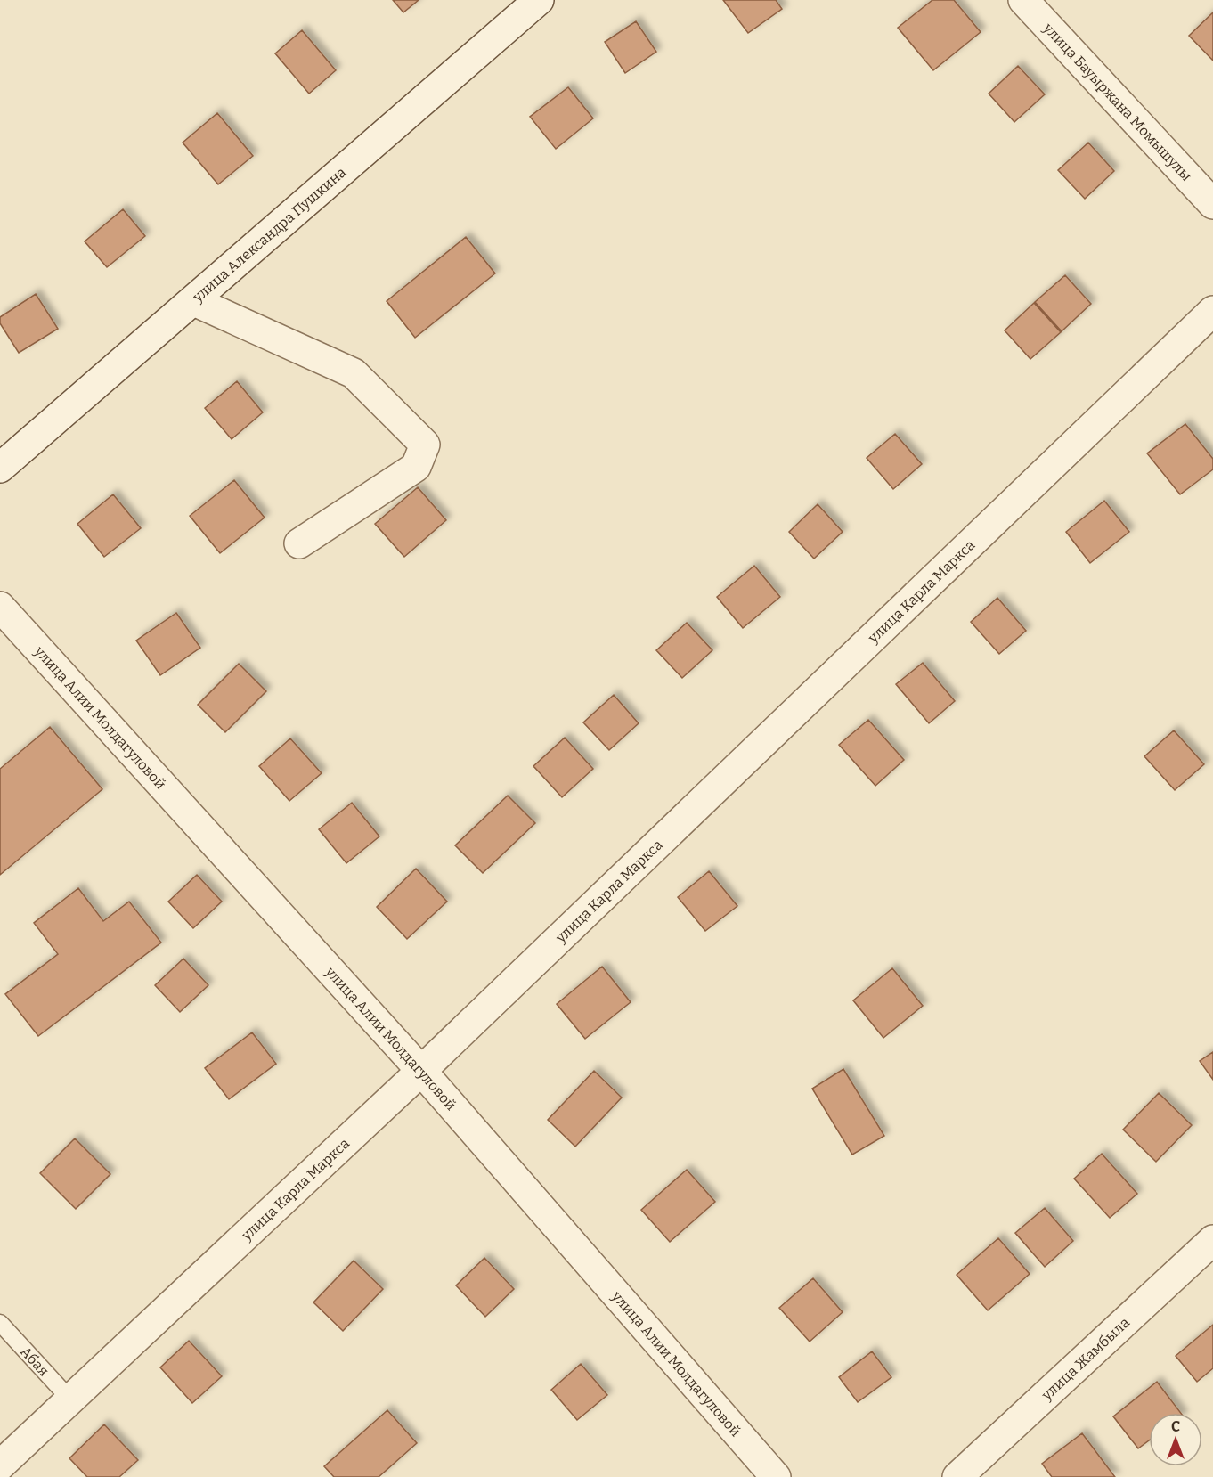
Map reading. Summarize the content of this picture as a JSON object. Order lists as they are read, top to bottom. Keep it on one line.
{"streets":{"street":["улица Бауыржана Момышулы","улица Александра Пушкина","улица Карла Маркса","улица Алии Молдагуловой","улица Жамбыла"],"lane":["Абая"]},"crossings":[["улица Карла Маркса","улица Алии Молдагуловой"],["улица Карла Маркса","Абая"]],"north":"top"}
